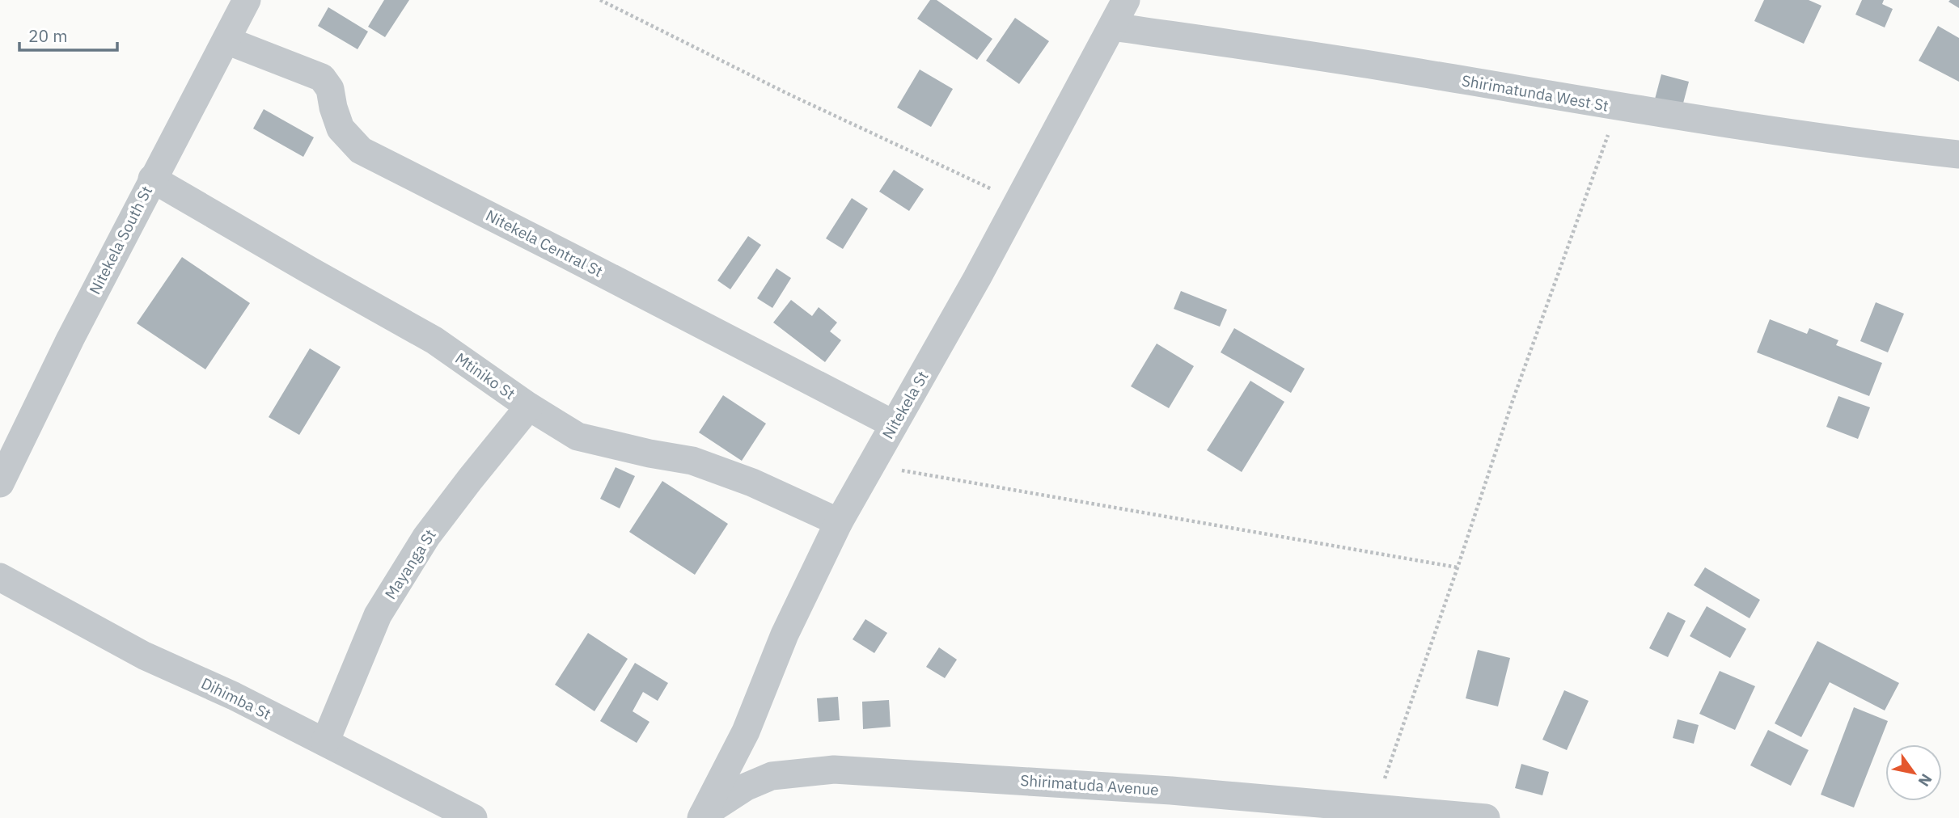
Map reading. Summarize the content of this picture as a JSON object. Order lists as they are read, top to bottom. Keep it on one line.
{"streets":{"street":["Shirimatunda West St","Nitekela South St","Nitekela Central St","Mtiniko St","Nitekela St","Mayanga St","Dihimba St","Shirimatuda Avenue"]},"crossings":[["Shirimatunda West St","Nitekela St"],["Nitekela South St","Nitekela Central St"],["Nitekela South St","Mtiniko St"],["Nitekela Central St","Nitekela St"],["Mtiniko St","Nitekela St"],["Mtiniko St","Mayanga St"],["Nitekela St","Shirimatuda Avenue"],["Mayanga St","Dihimba St"]],"scale_bar":"20 m","north":"bottom right"}
